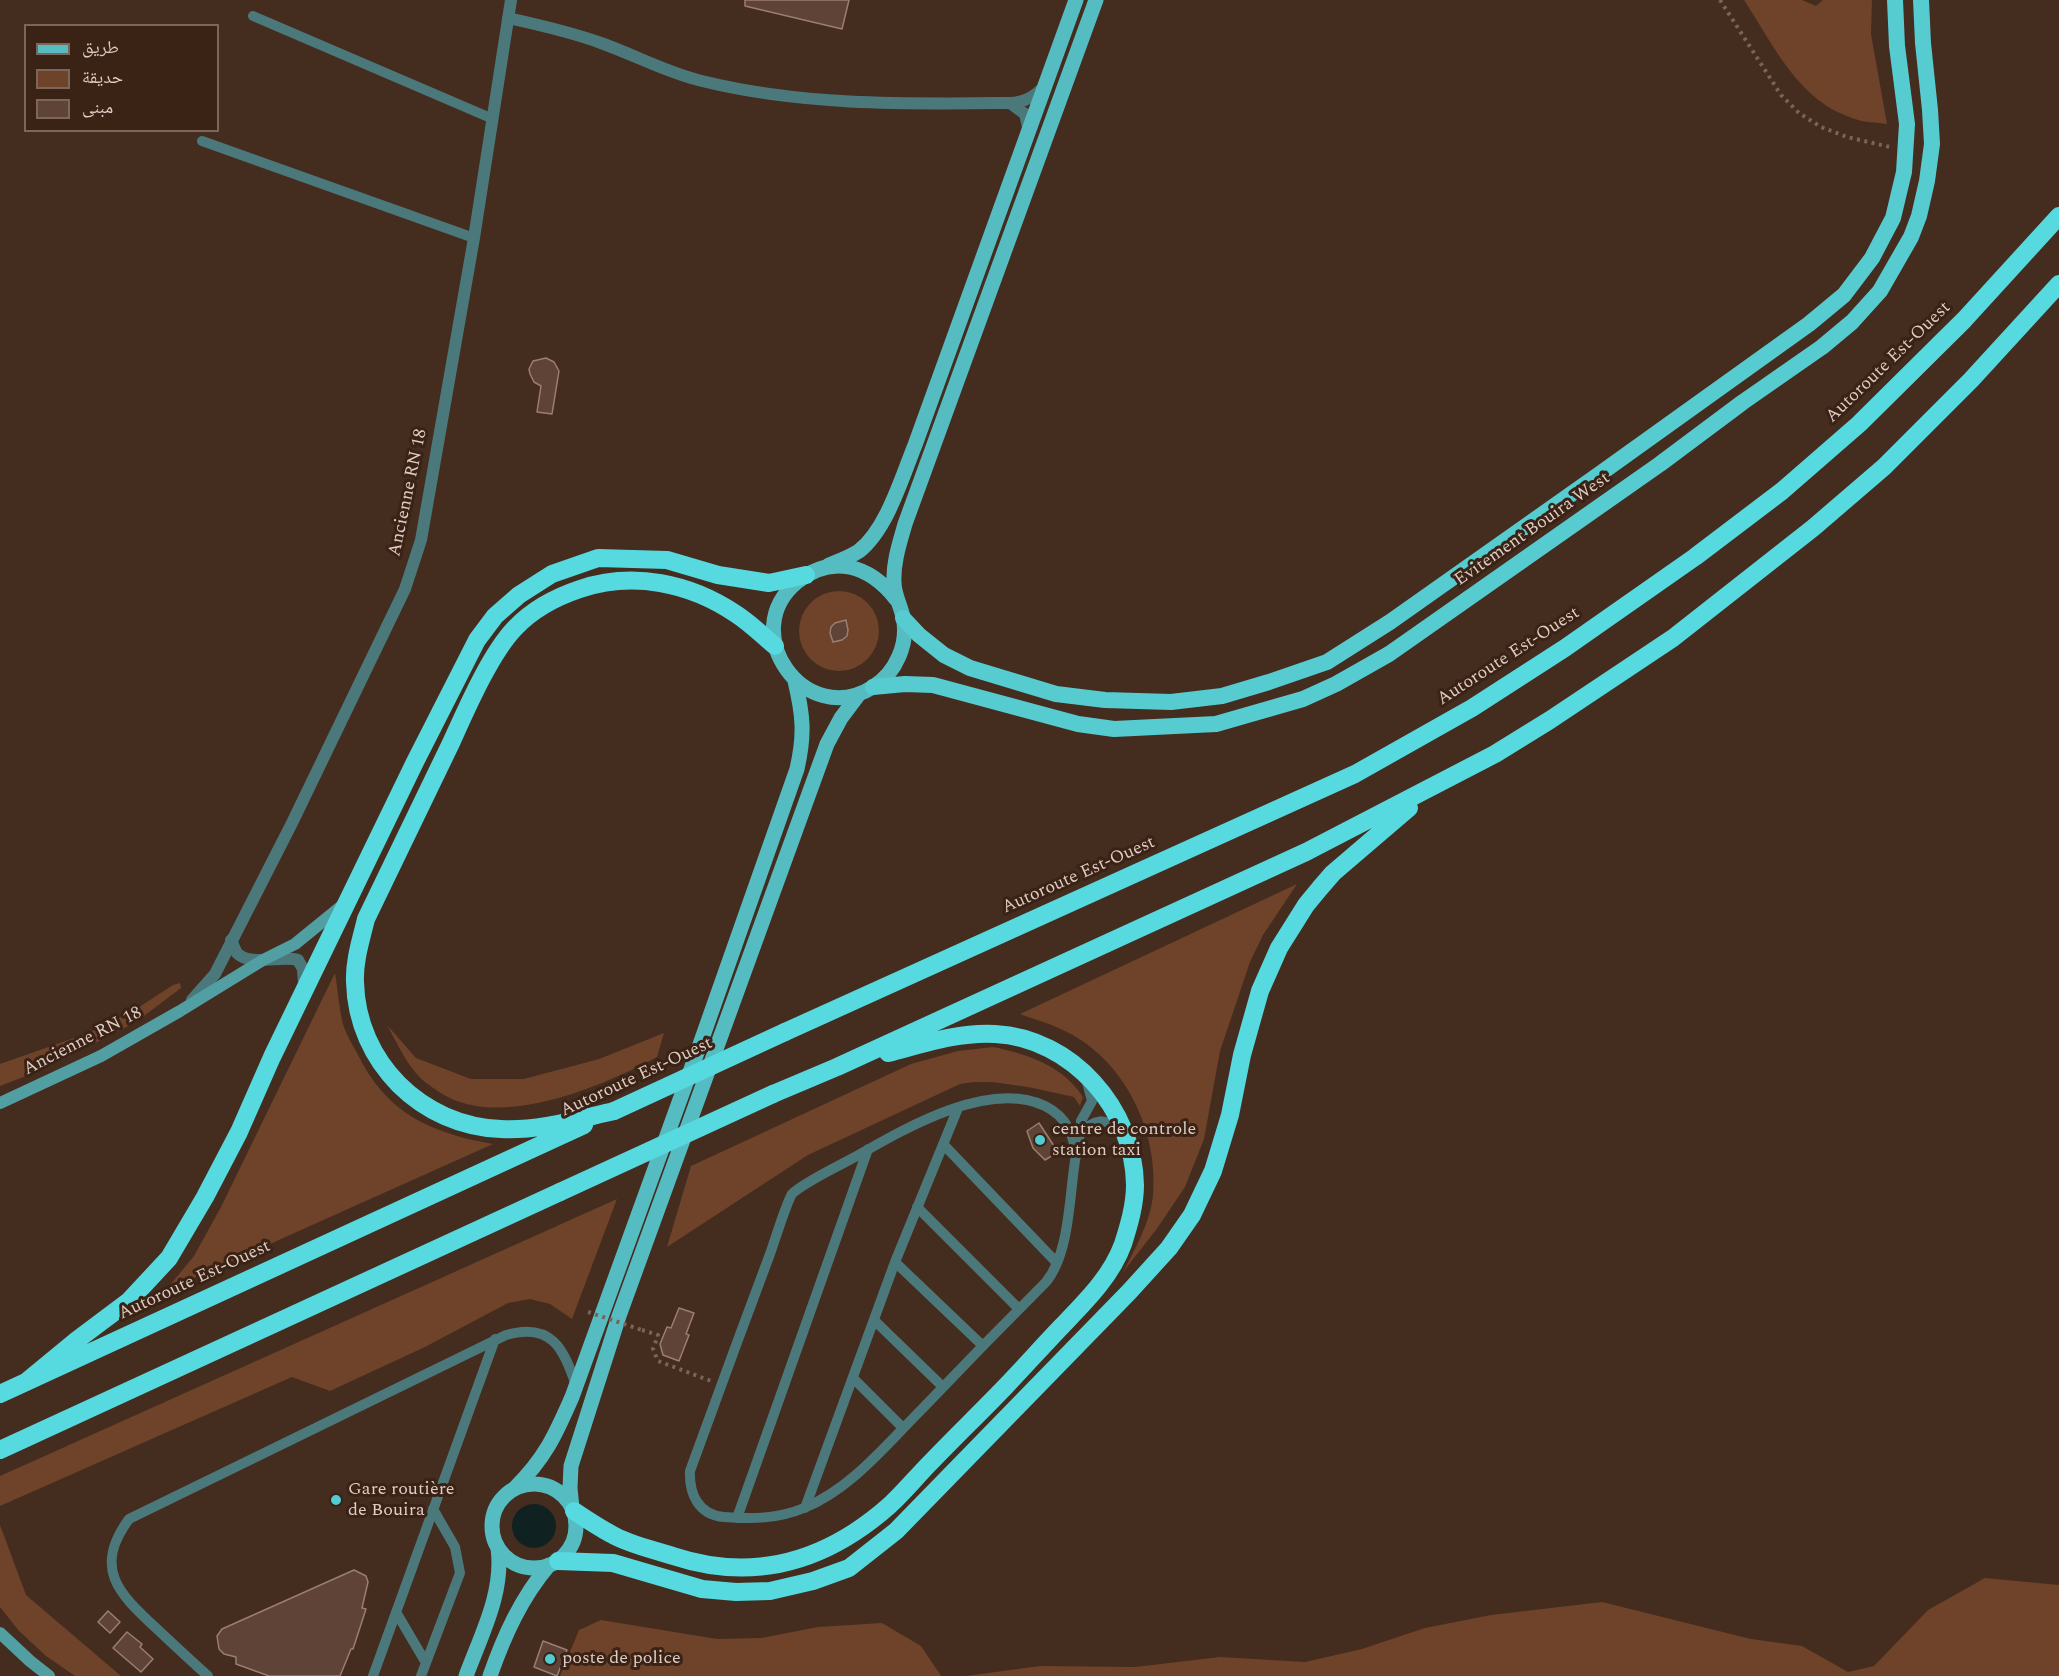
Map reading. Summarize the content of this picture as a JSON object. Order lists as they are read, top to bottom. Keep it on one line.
{"streets":{"highway":["Autoroute Est-Ouest","Evitement Bouira West"],"main road":["Ancienne RN 18"]},"places":["centre de controle station taxi","Gare routière de Bouira","poste de police"],"legend":["طريق","حديقة","مبنى"]}
